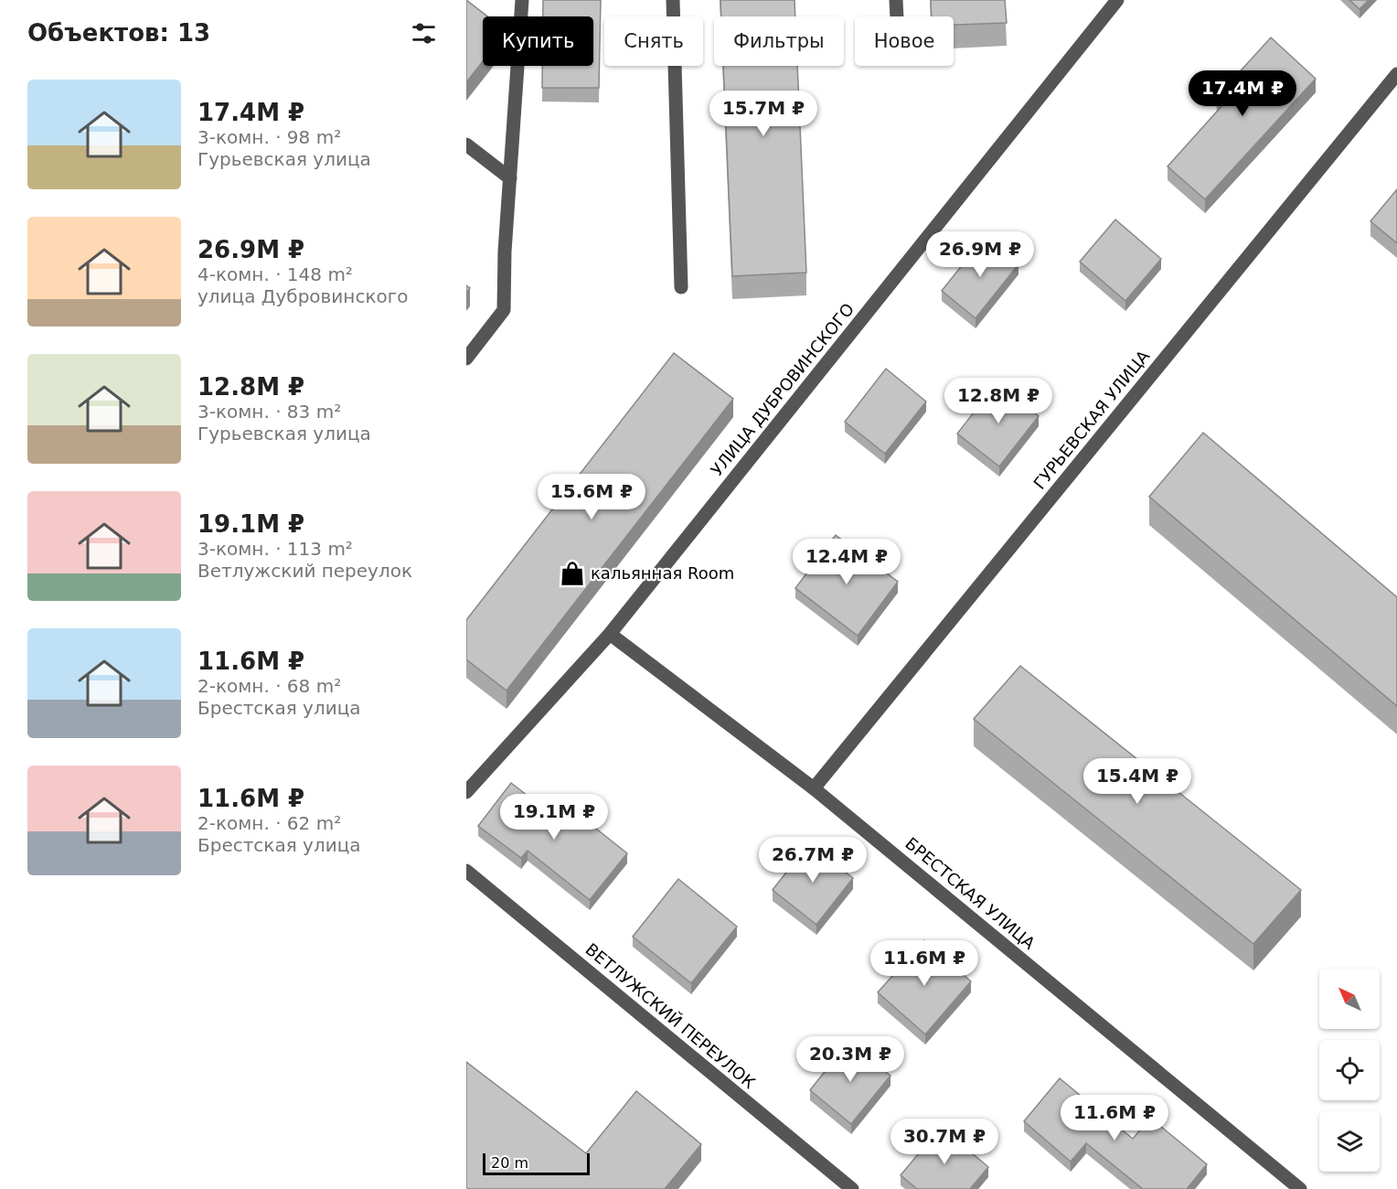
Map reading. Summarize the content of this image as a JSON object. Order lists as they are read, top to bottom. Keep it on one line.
{"streets":{"street":["УЛИЦА ДУБРОВИНСКОГО","ГУРЬЕВСКАЯ УЛИЦА","БРЕСТСКАЯ УЛИЦА","ВЕТЛУЖСКИЙ ПЕРЕУЛОК"]},"crossings":[["УЛИЦА ДУБРОВИНСКОГО","БРЕСТСКАЯ УЛИЦА"],["ГУРЬЕВСКАЯ УЛИЦА","БРЕСТСКАЯ УЛИЦА"]],"places":{"shop":["кальянная Room"]},"scale_bar":"20 m","north":"top left","page":{"heading":"Объектов: 13","chip":["Купить","Снять","Фильтры","Новое"],"list":[{"name":"17.4M ₽","note":"3-комн. · 98 m² · Гурьевская улица"},{"name":"26.9M ₽","note":"4-комн. · 148 m² · улица Дубровинского"},{"name":"12.8M ₽","note":"3-комн. · 83 m² · Гурьевская улица"},{"name":"19.1M ₽","note":"3-комн. · 113 m² · Ветлужский переулок"},{"name":"11.6M ₽","note":"2-комн. · 68 m² · Брестская улица"},{"name":"11.6M ₽","note":"2-комн. · 62 m² · Брестская улица"}],"price":["17.4M ₽","15.7M ₽","26.9M ₽","12.8M ₽","15.6M ₽","12.4M ₽","15.4M ₽","19.1M ₽","26.7M ₽","11.6M ₽","20.3M ₽","11.6M ₽","30.7M ₽"],"scale":"20 m"}}
